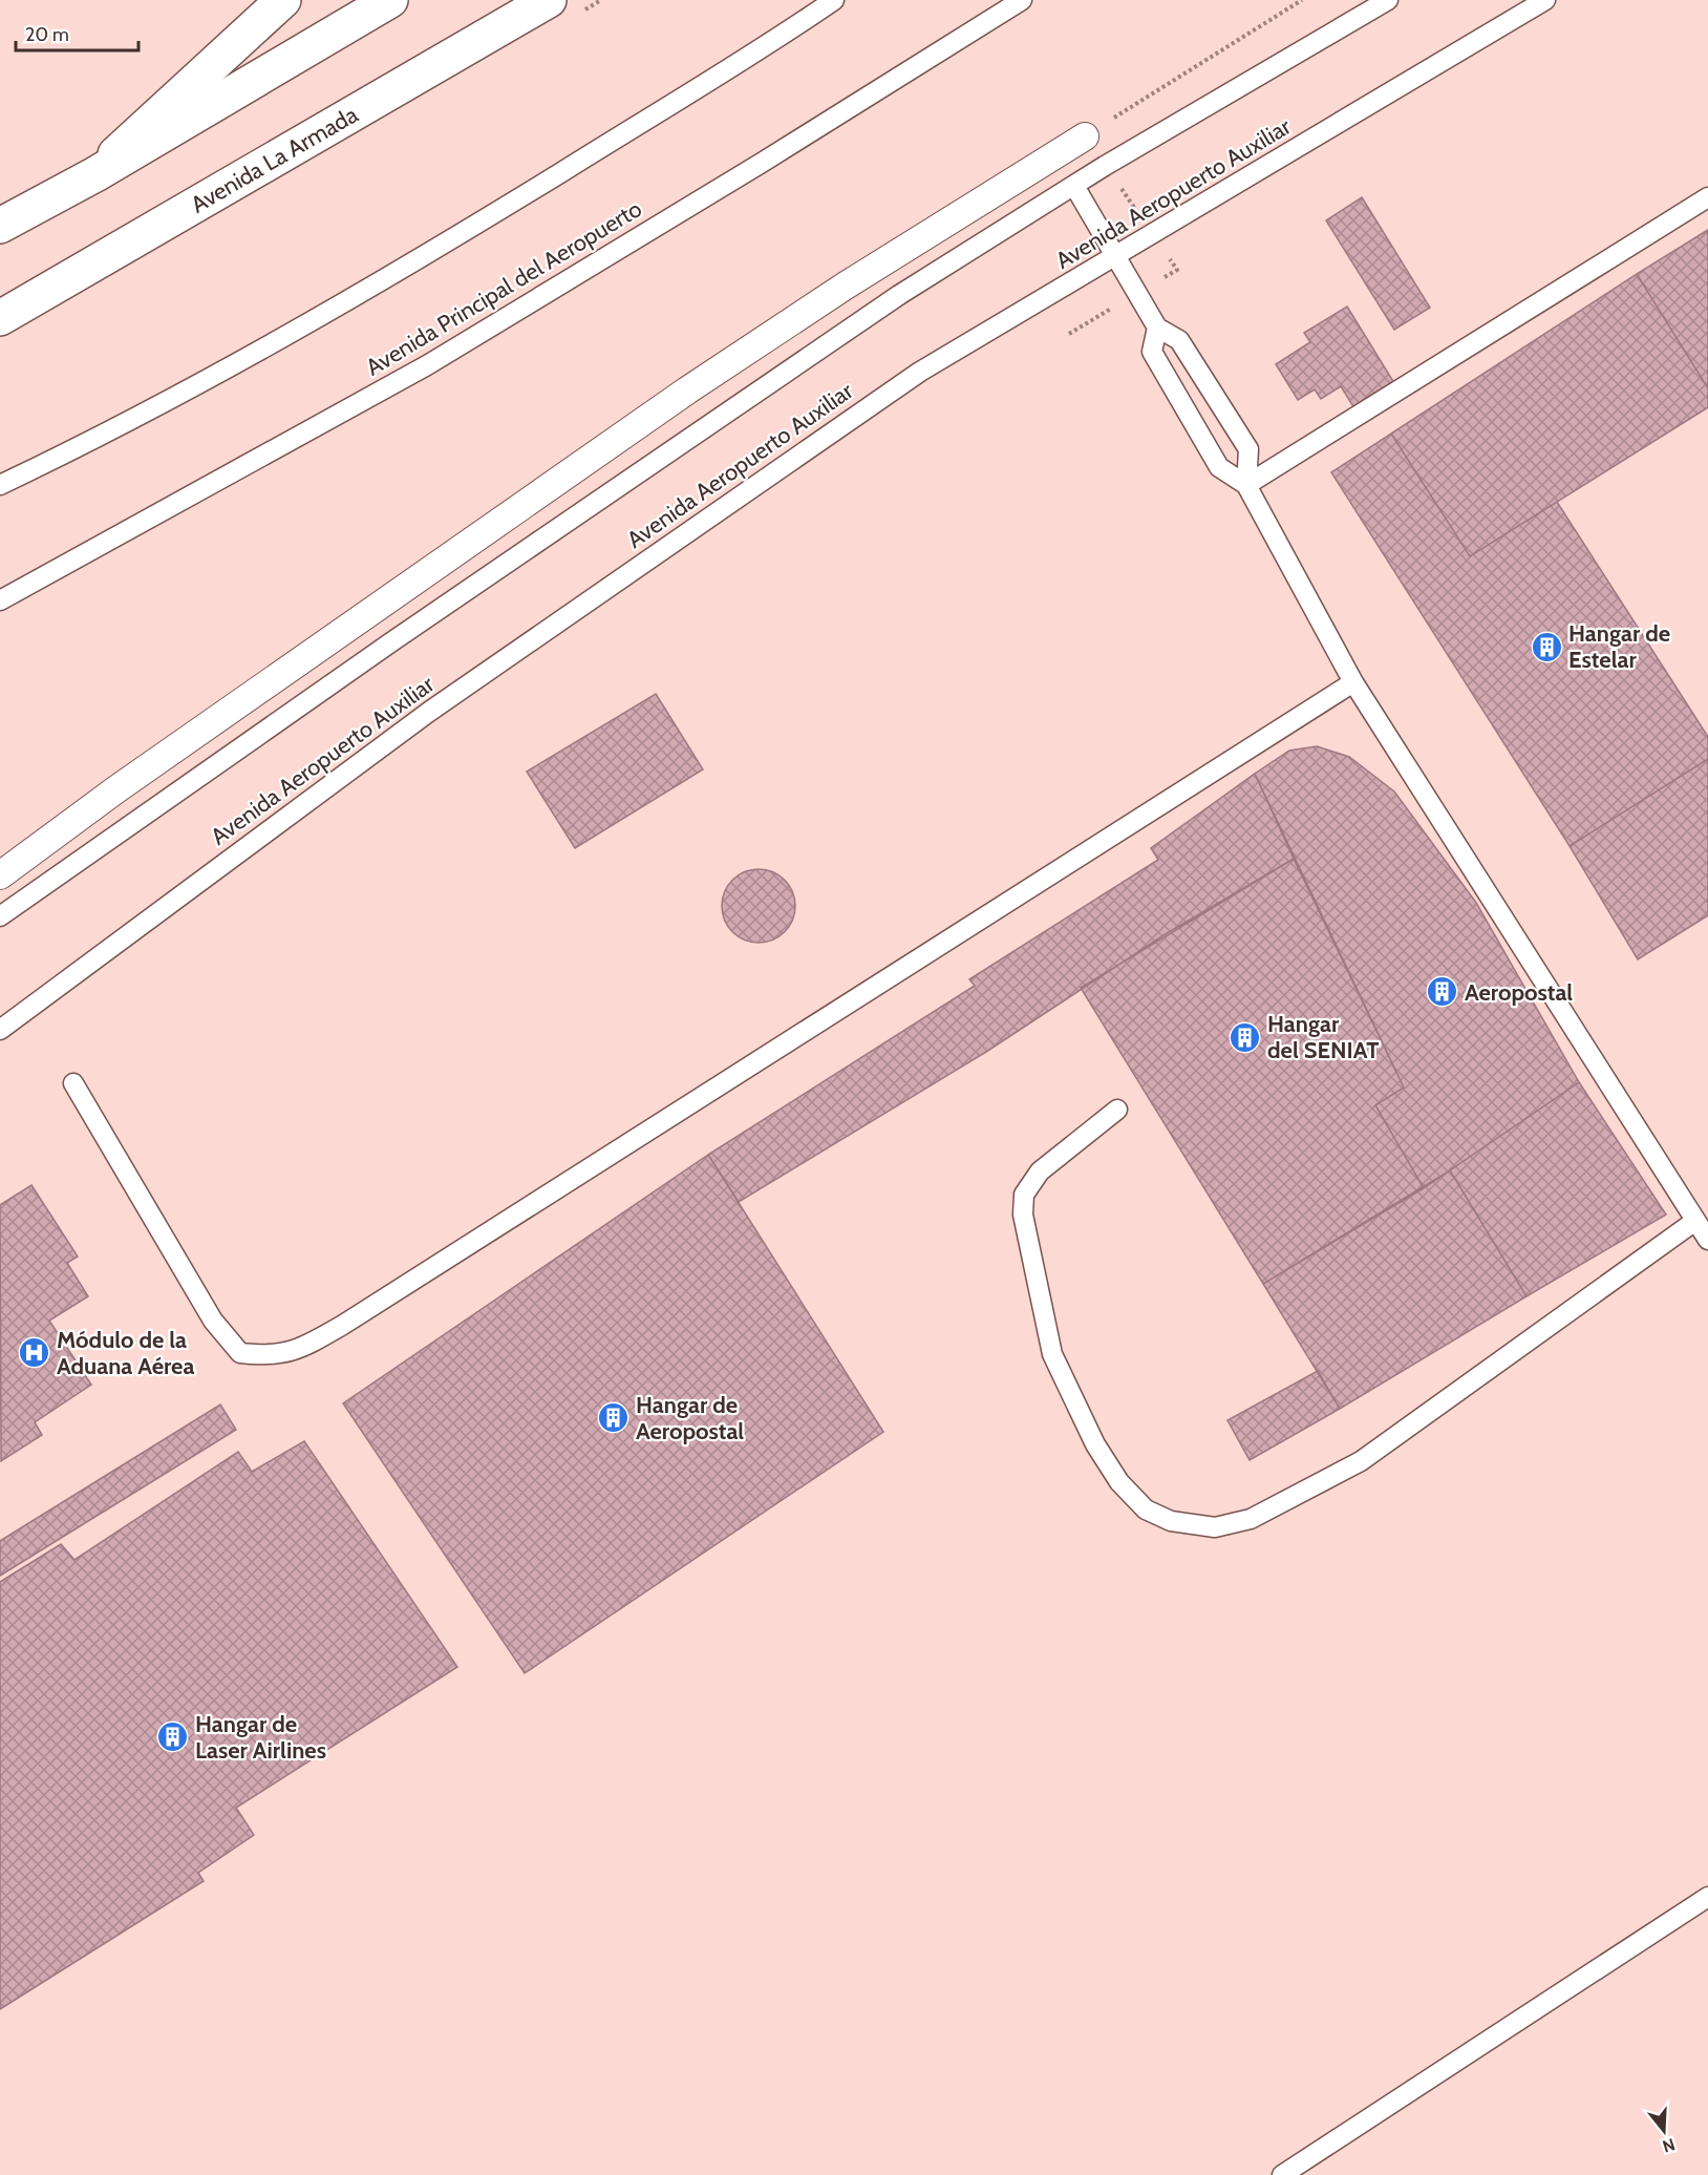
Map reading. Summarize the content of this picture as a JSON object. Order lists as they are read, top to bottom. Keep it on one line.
{"streets":{"main road":["Avenida La Armada"],"lane":["Avenida Aeropuerto Auxiliar","Avenida Principal del Aeropuerto"]},"places":{"building":["Hangar de Estelar","Aeropostal","Hangar del SENIAT","Hangar de Aeropostal","Hangar de Laser Airlines"],"hospital":["Módulo de la Aduana Aérea"]},"scale_bar":"20 m","north":"bottom"}
